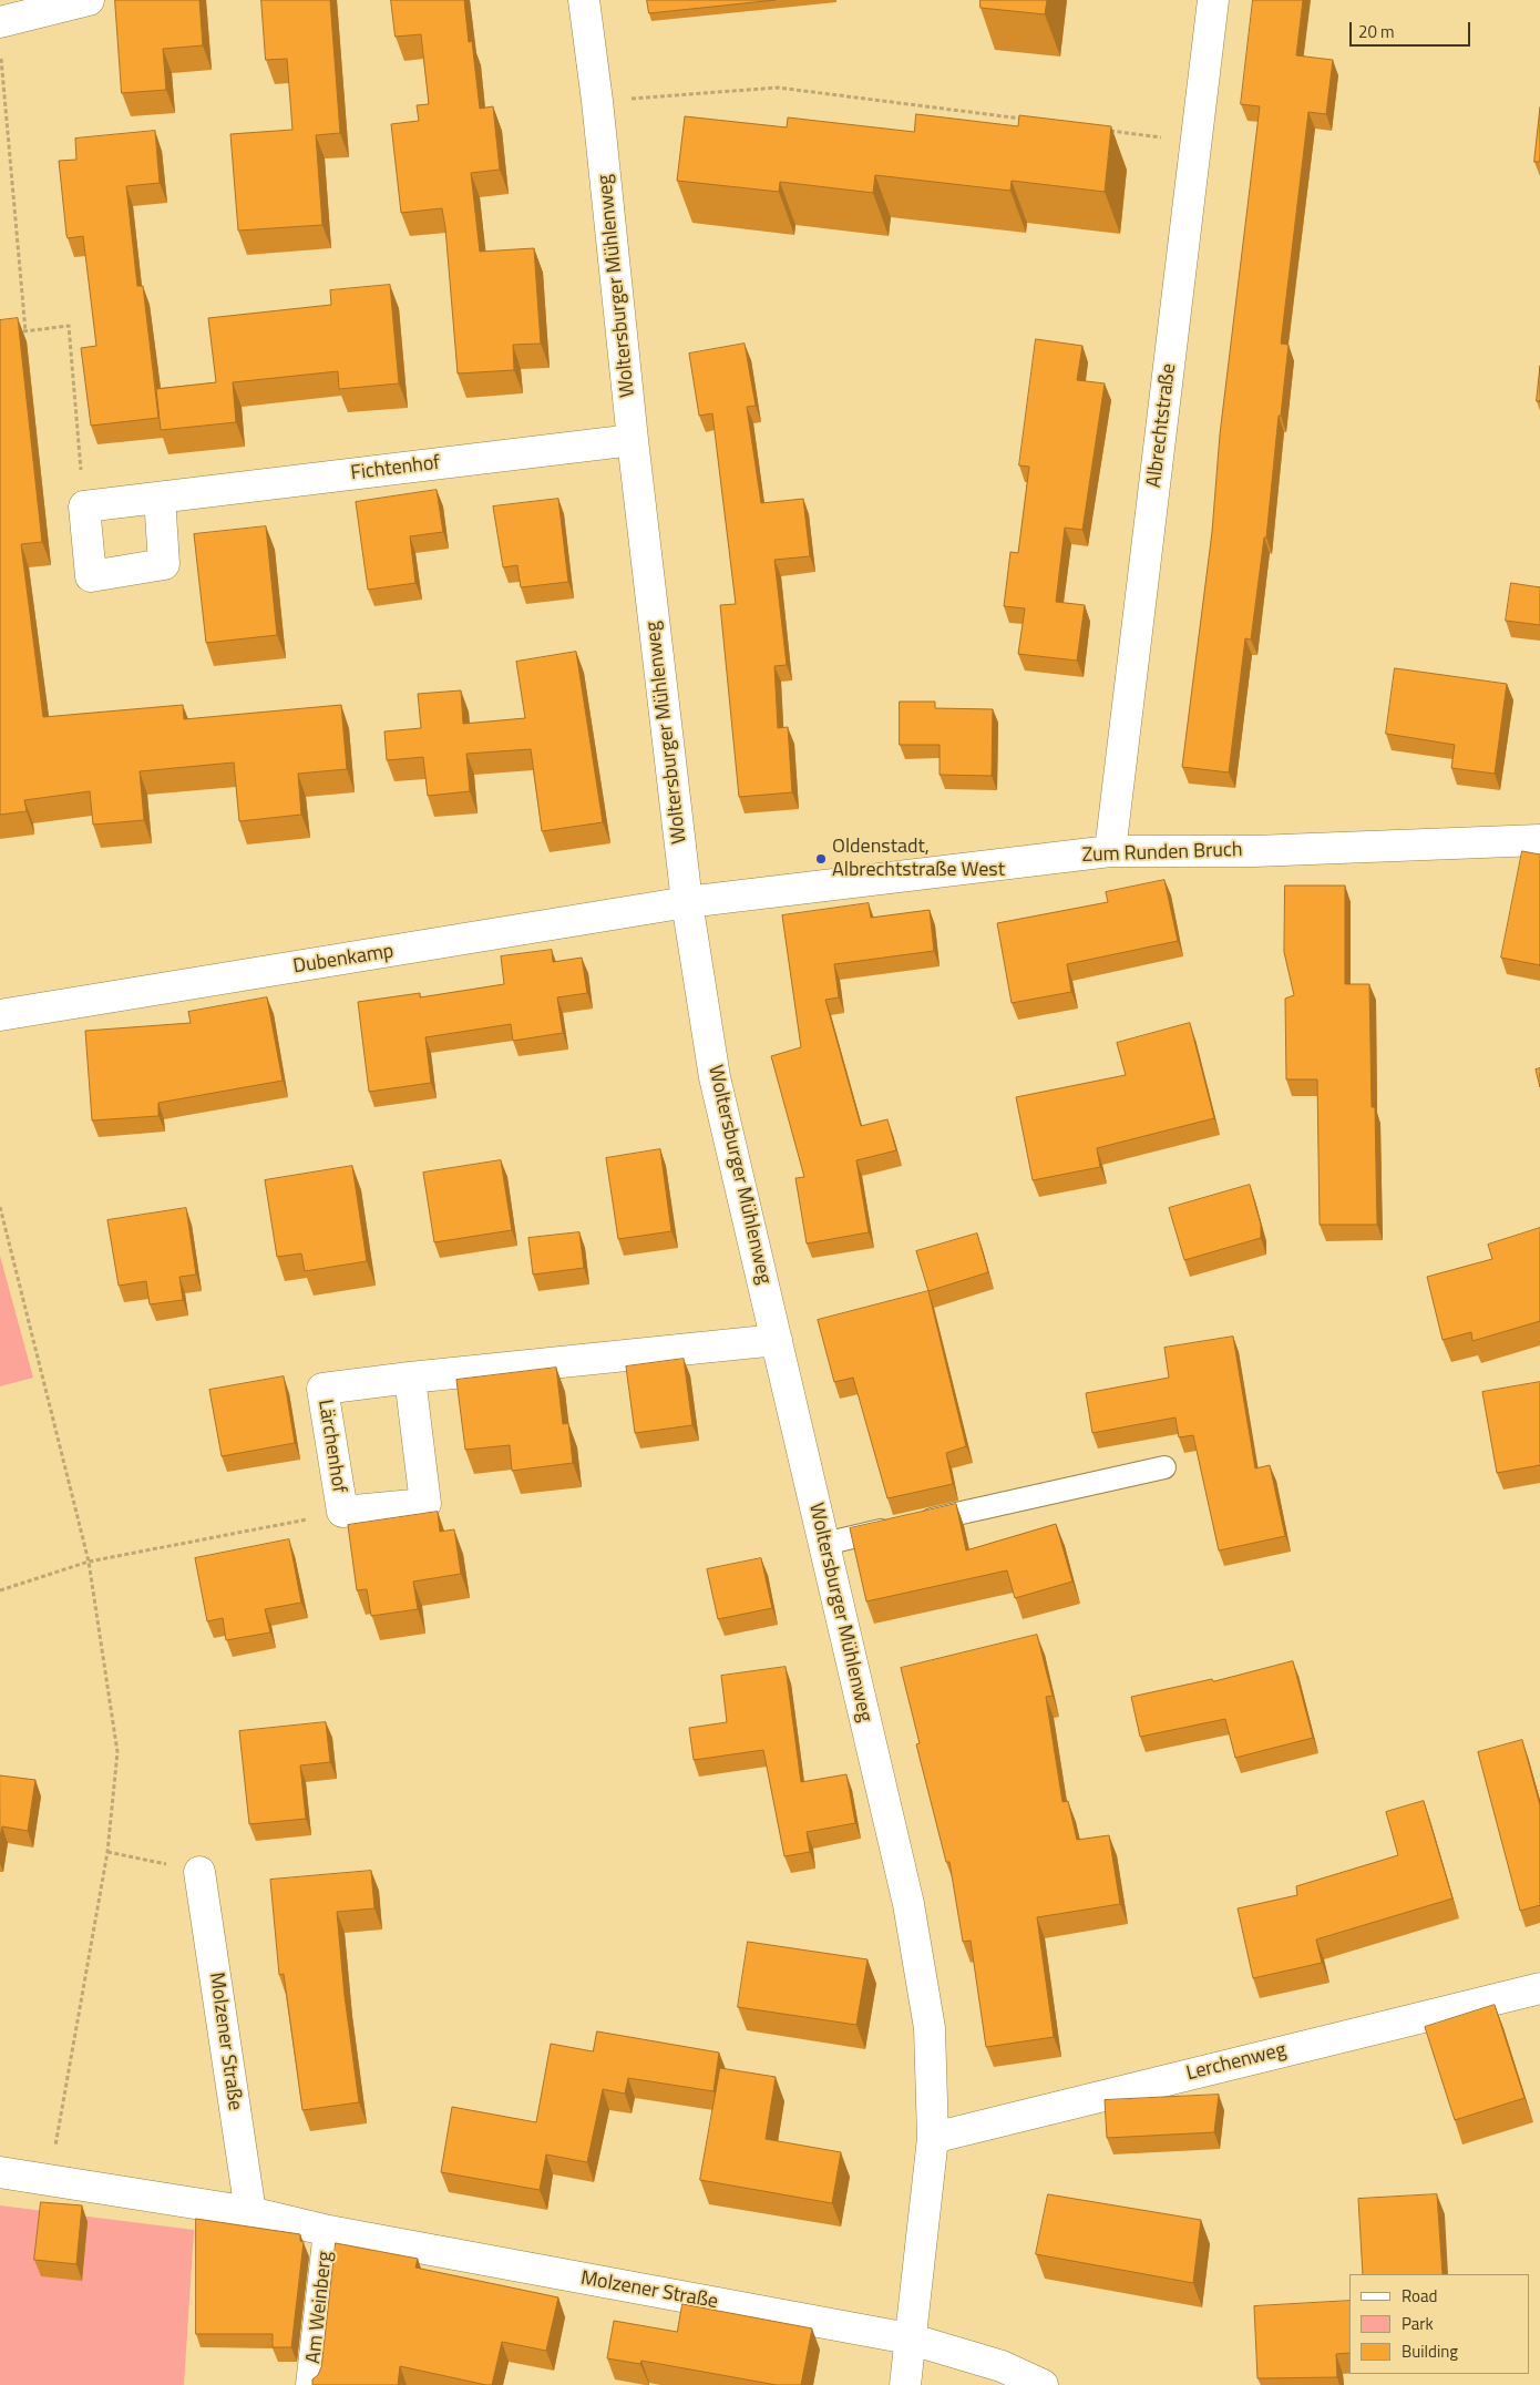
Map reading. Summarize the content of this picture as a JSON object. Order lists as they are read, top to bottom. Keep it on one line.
{"streets":{"street":["Woltersburger Mühlenweg","Albrechtstraße","Fichtenhof","Zum Runden Bruch","Dubenkamp","Lärchenhof","Molzener Straße","Lerchenweg","Am Weinberg"]},"crossings":[["Woltersburger Mühlenweg","Fichtenhof"],["Woltersburger Mühlenweg","Zum Runden Bruch"],["Woltersburger Mühlenweg","Dubenkamp"],["Woltersburger Mühlenweg","Lärchenhof"],["Woltersburger Mühlenweg","Molzener Straße"],["Woltersburger Mühlenweg","Lerchenweg"],["Albrechtstraße","Zum Runden Bruch"],["Zum Runden Bruch","Dubenkamp"],["Molzener Straße","Am Weinberg"]],"places":["Oldenstadt, Albrechtstraße West"],"legend":["Road","Park","Building"],"scale_bar":"20 m"}
